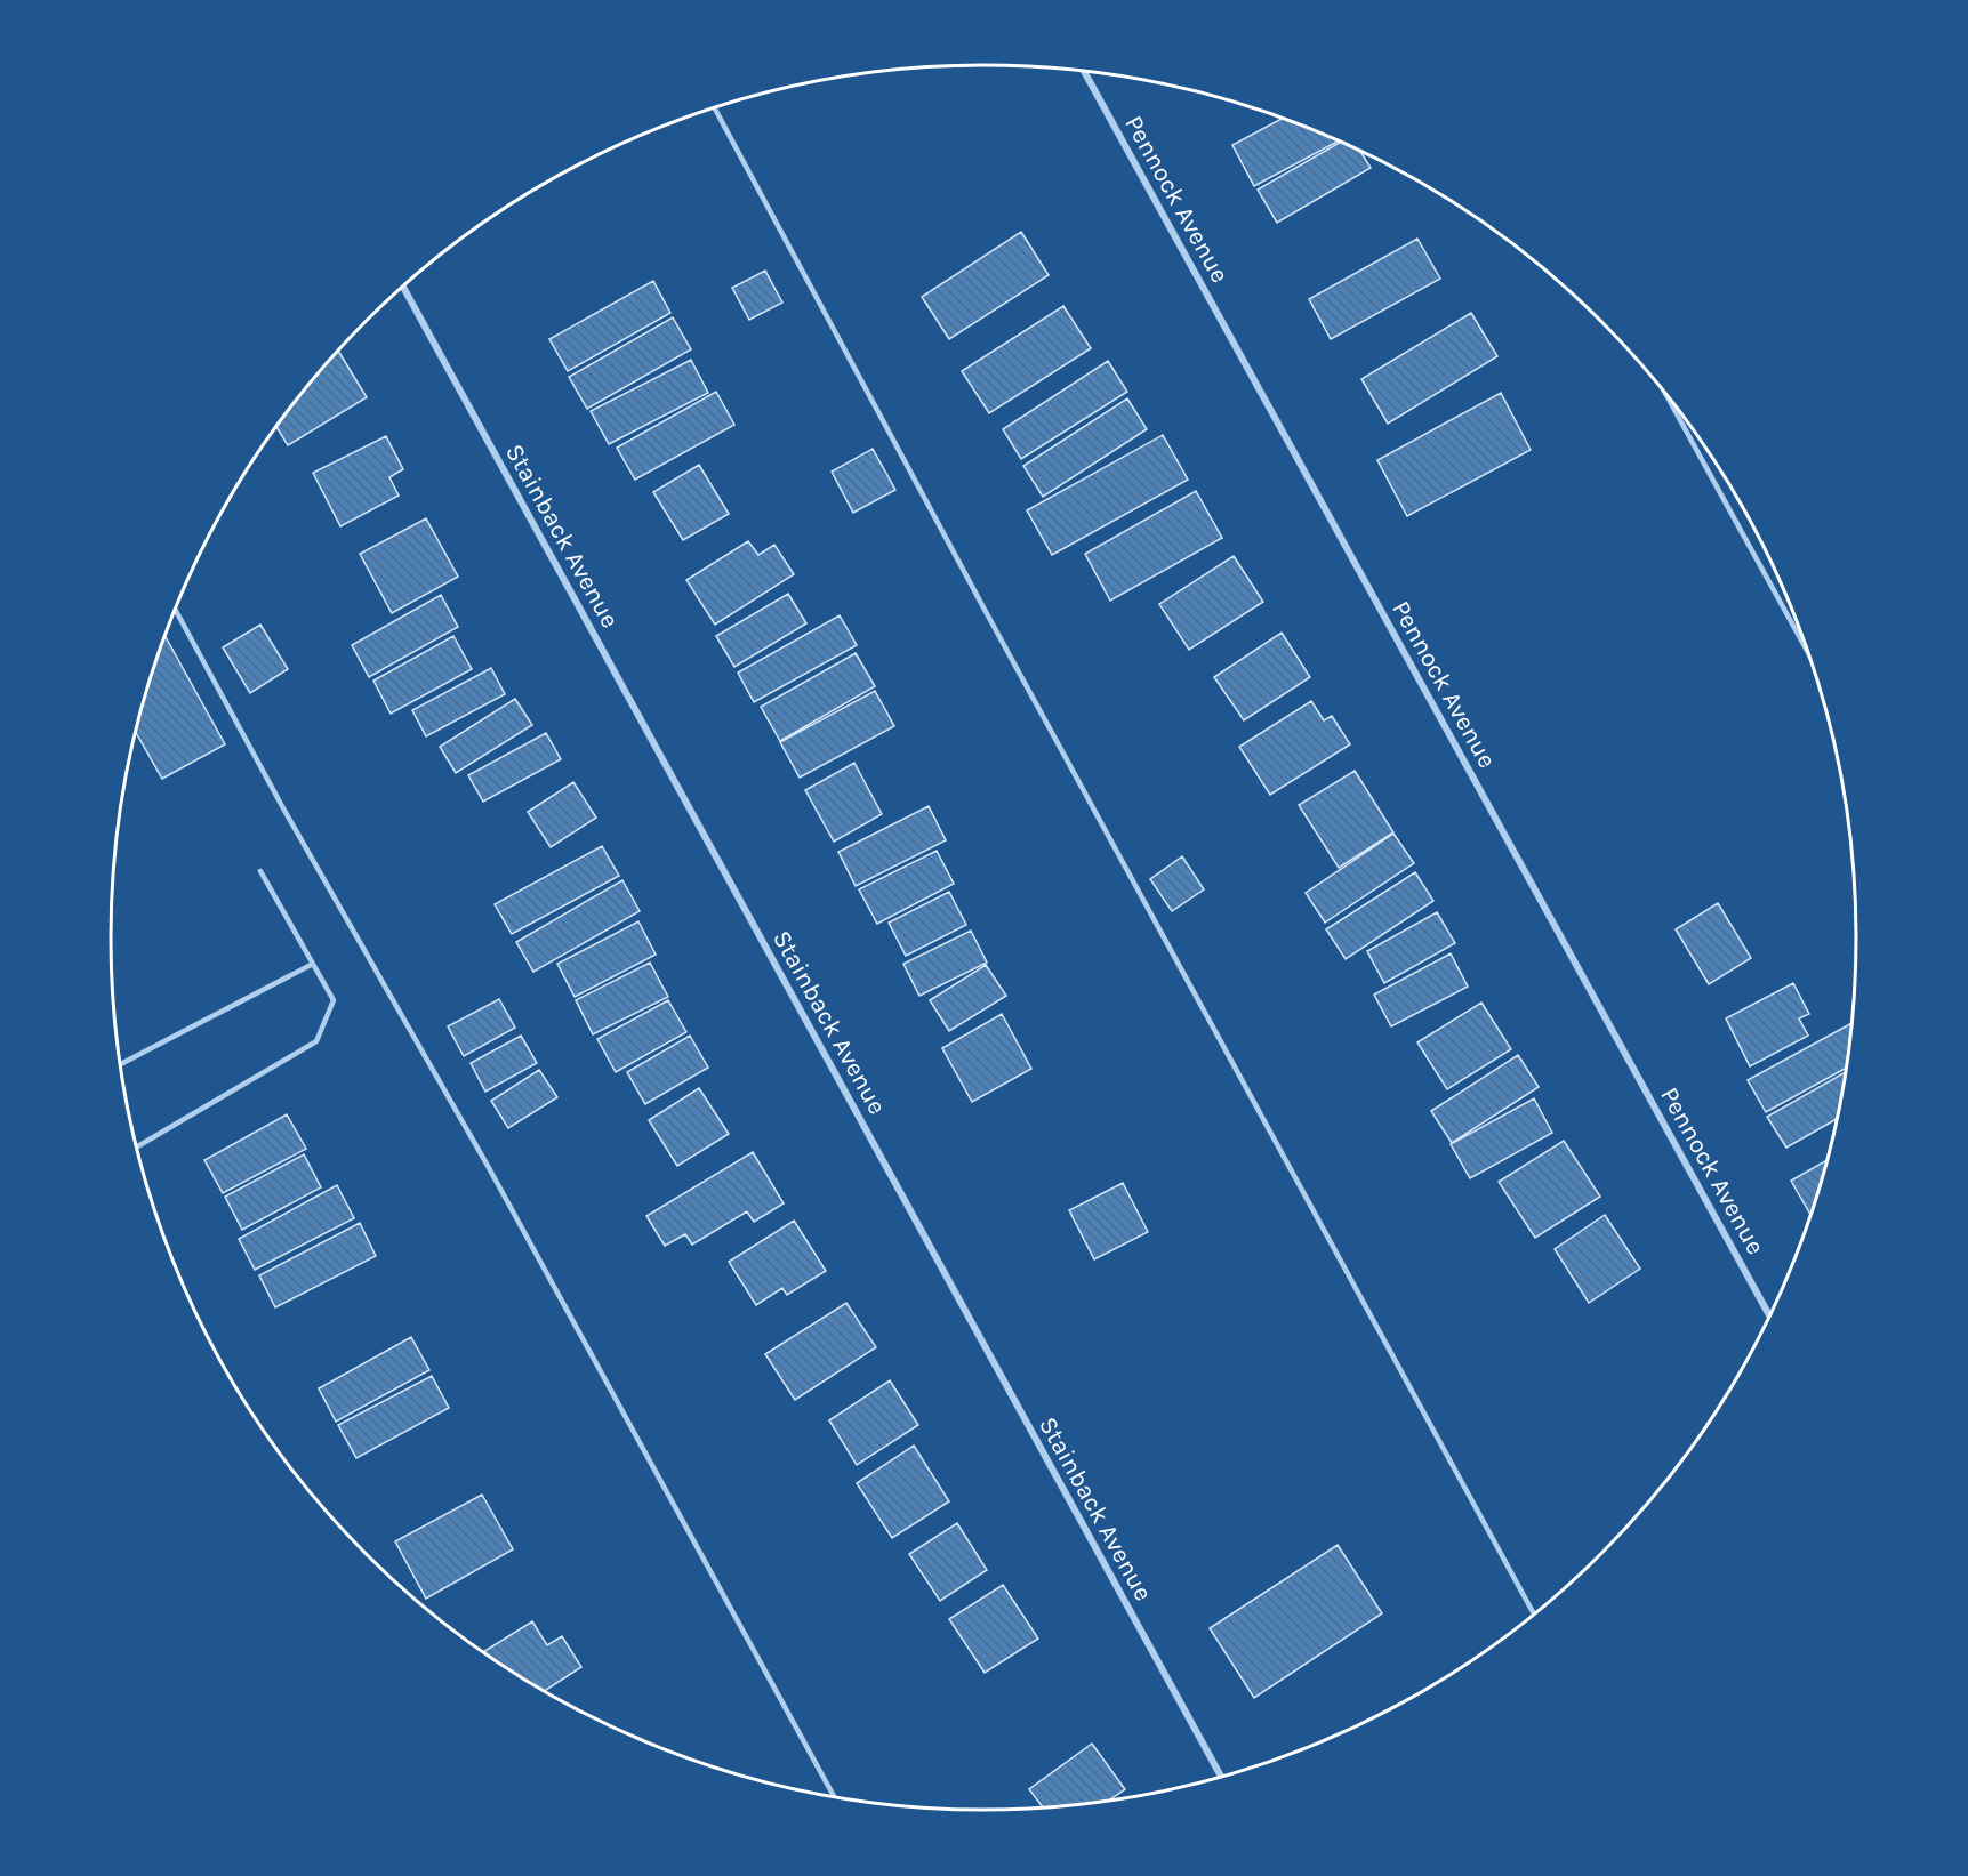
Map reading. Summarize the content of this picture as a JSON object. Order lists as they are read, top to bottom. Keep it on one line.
{"streets":{"street":["Pennock Avenue","Stainback Avenue"]}}
